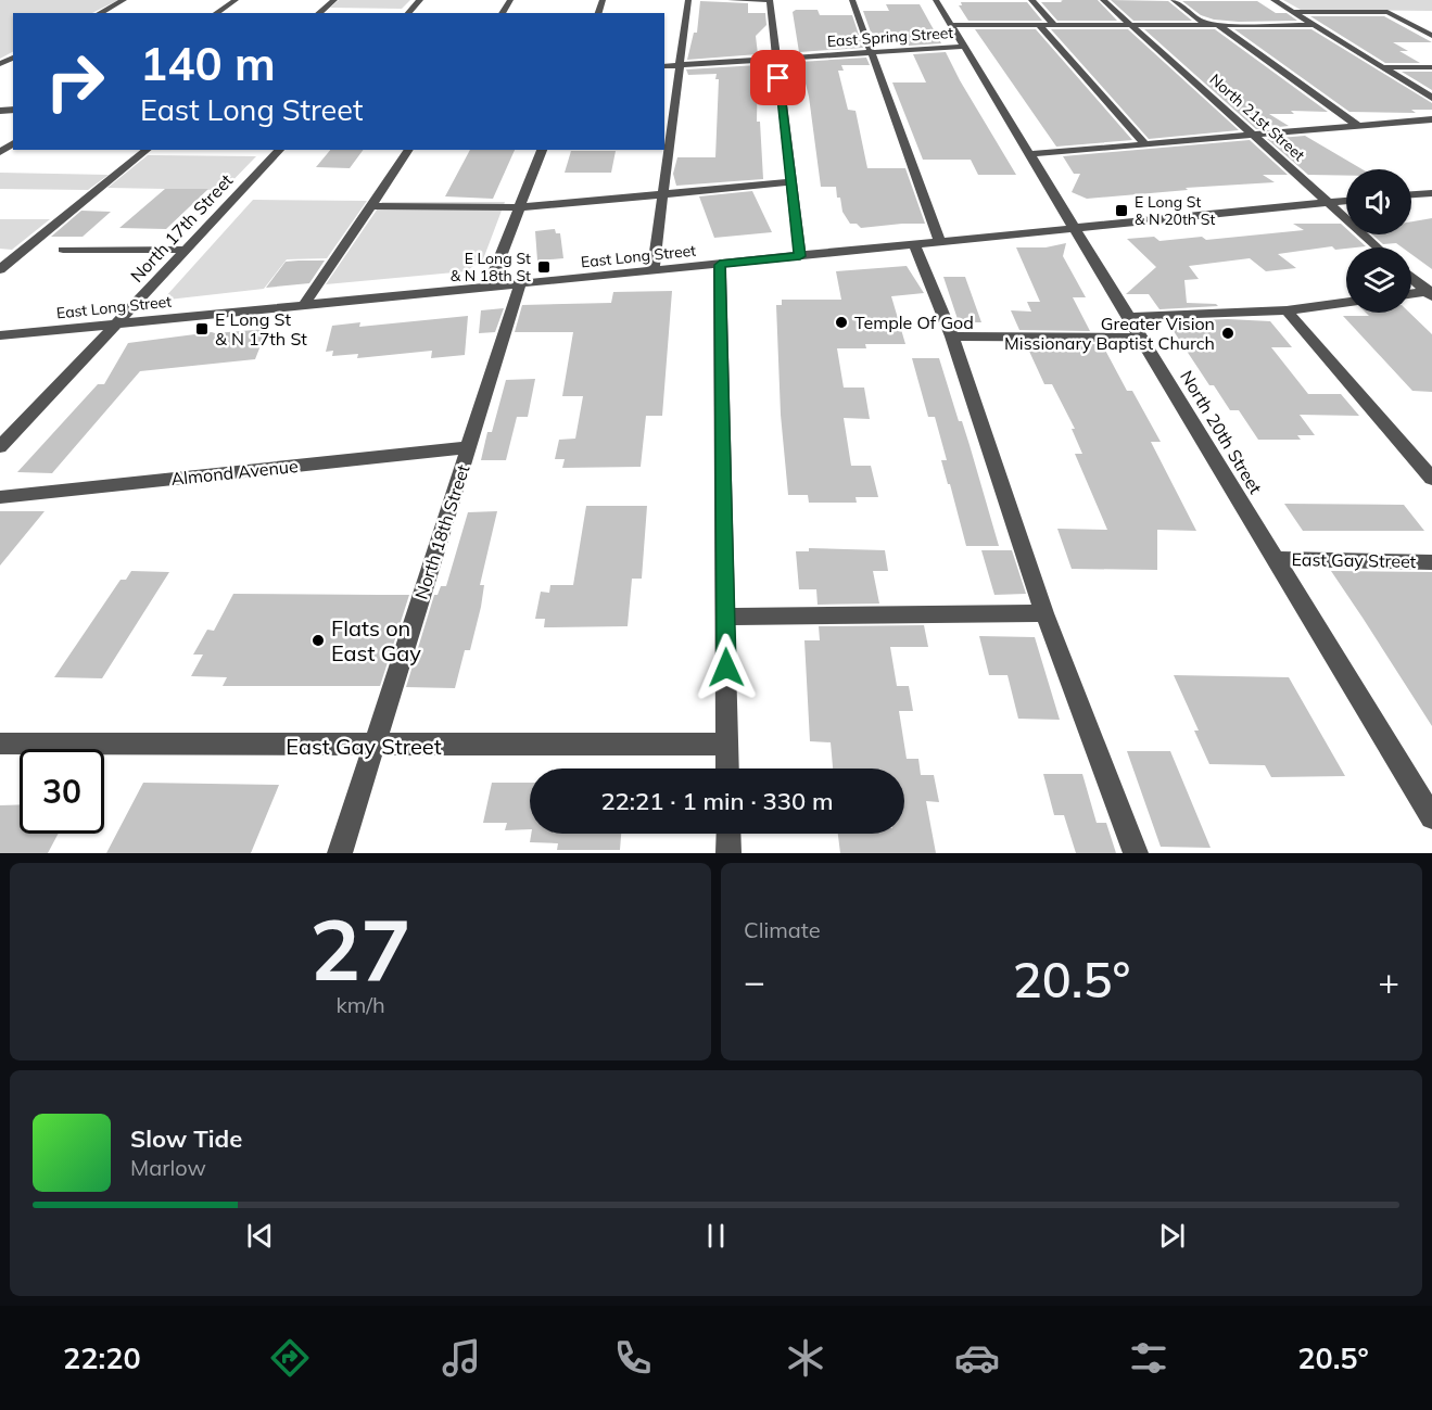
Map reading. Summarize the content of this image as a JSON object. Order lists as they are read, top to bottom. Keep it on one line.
{"streets":{"street":["East Spring Street","North 21st Street","North 17th Street","East Long Street","North 20th Street","Almond Avenue","North 18th Street","East Gay Street"]},"crossings":[["East Spring Street","North 20th Street"],["North 21st Street","East Long Street"],["North 17th Street","East Long Street"],["East Long Street","North 20th Street"],["East Long Street","North 18th Street"],["North 20th Street","East Gay Street"],["Almond Avenue","North 18th Street"],["North 18th Street","East Gay Street"]],"places":{"transit":["E Long St & N 20th St","E Long St & N 18th St","E Long St & N 17th St"],"other":["Temple Of God","Greater Vision Missionary Baptist Church","Flats on East Gay"]},"page":{"turn":["140 m","East Long Street"],"limit":"30","trip":"22:21 · 1 min · 330 m","tile":[["27","km/h"],"Climate"],"heat":["−","20.5°","+"],"song":["Slow Tide","Marlow"],"tabs":["22:20","20.5°"]}}
